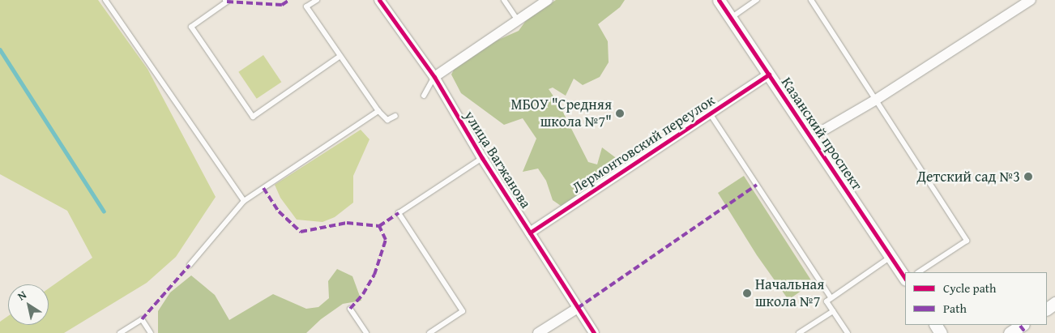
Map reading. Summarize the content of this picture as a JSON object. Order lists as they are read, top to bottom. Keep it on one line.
{"streets":{"street":["Казанский проспект","Лермонтовский переулок","улица Вагжанова"]},"crossings":[["Казанский проспект","Лермонтовский переулок"],["Лермонтовский переулок","улица Вагжанова"]],"places":["МБОУ \"Средняя школа №7\"","Детский сад №3","Начальная школа №7"],"legend":["Cycle path","Path"],"north":"top left"}
